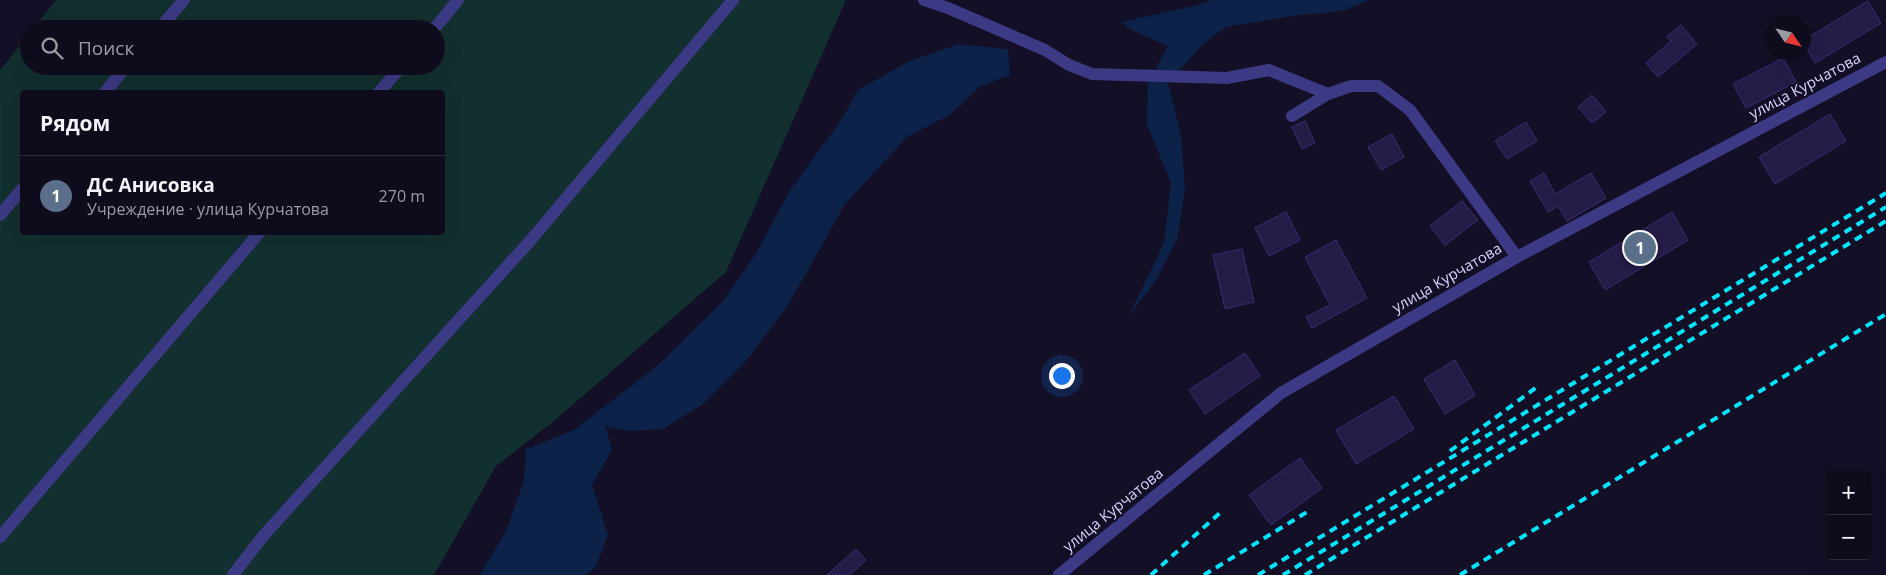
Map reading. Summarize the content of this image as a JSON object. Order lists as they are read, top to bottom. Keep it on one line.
{"streets":{"street":["улица Курчатова"]},"north":"bottom right","page":{"search":"Поиск","heading":"Рядом","list":[{"mark":"1","name":"ДС Анисовка","note":"Учреждение · улица Курчатова","value":"270 m"}],"pins":"1","map_buttons":["+","−"]}}
